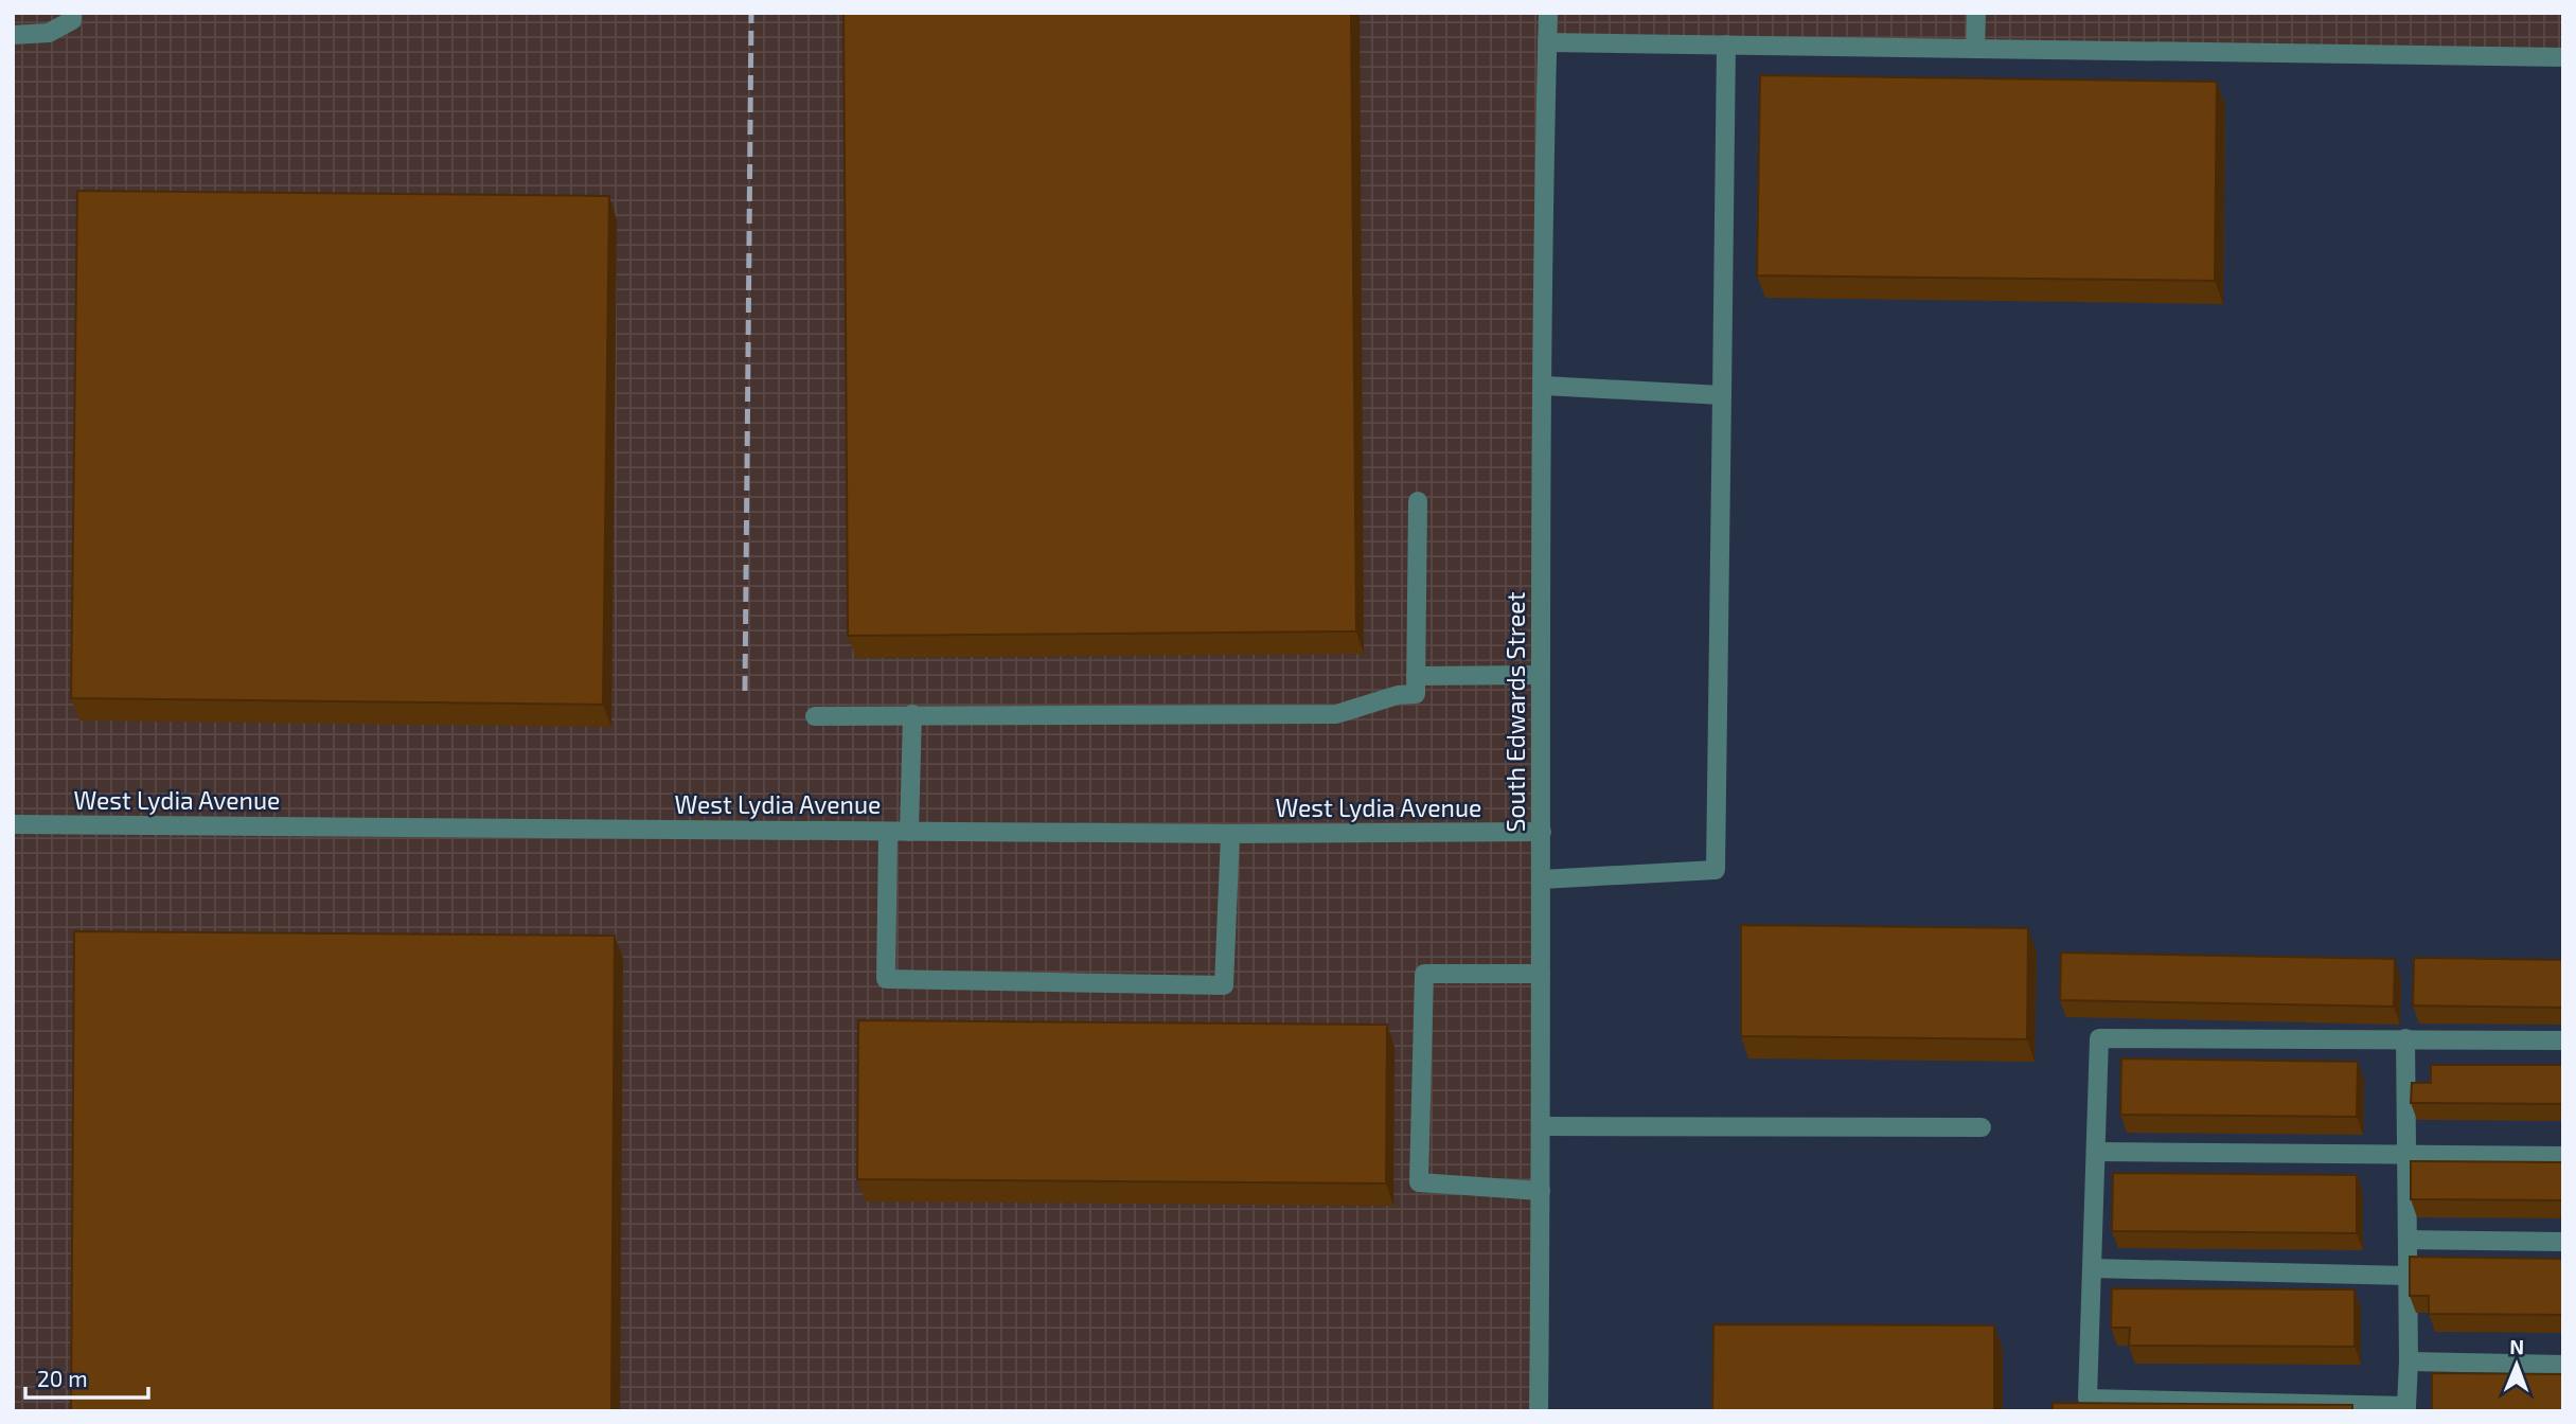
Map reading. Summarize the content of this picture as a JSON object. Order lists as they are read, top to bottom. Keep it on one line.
{"streets":{"street":["South Edwards Street","West Lydia Avenue"]},"crossings":[["South Edwards Street","West Lydia Avenue"]],"scale_bar":"20 m","north":"top"}
